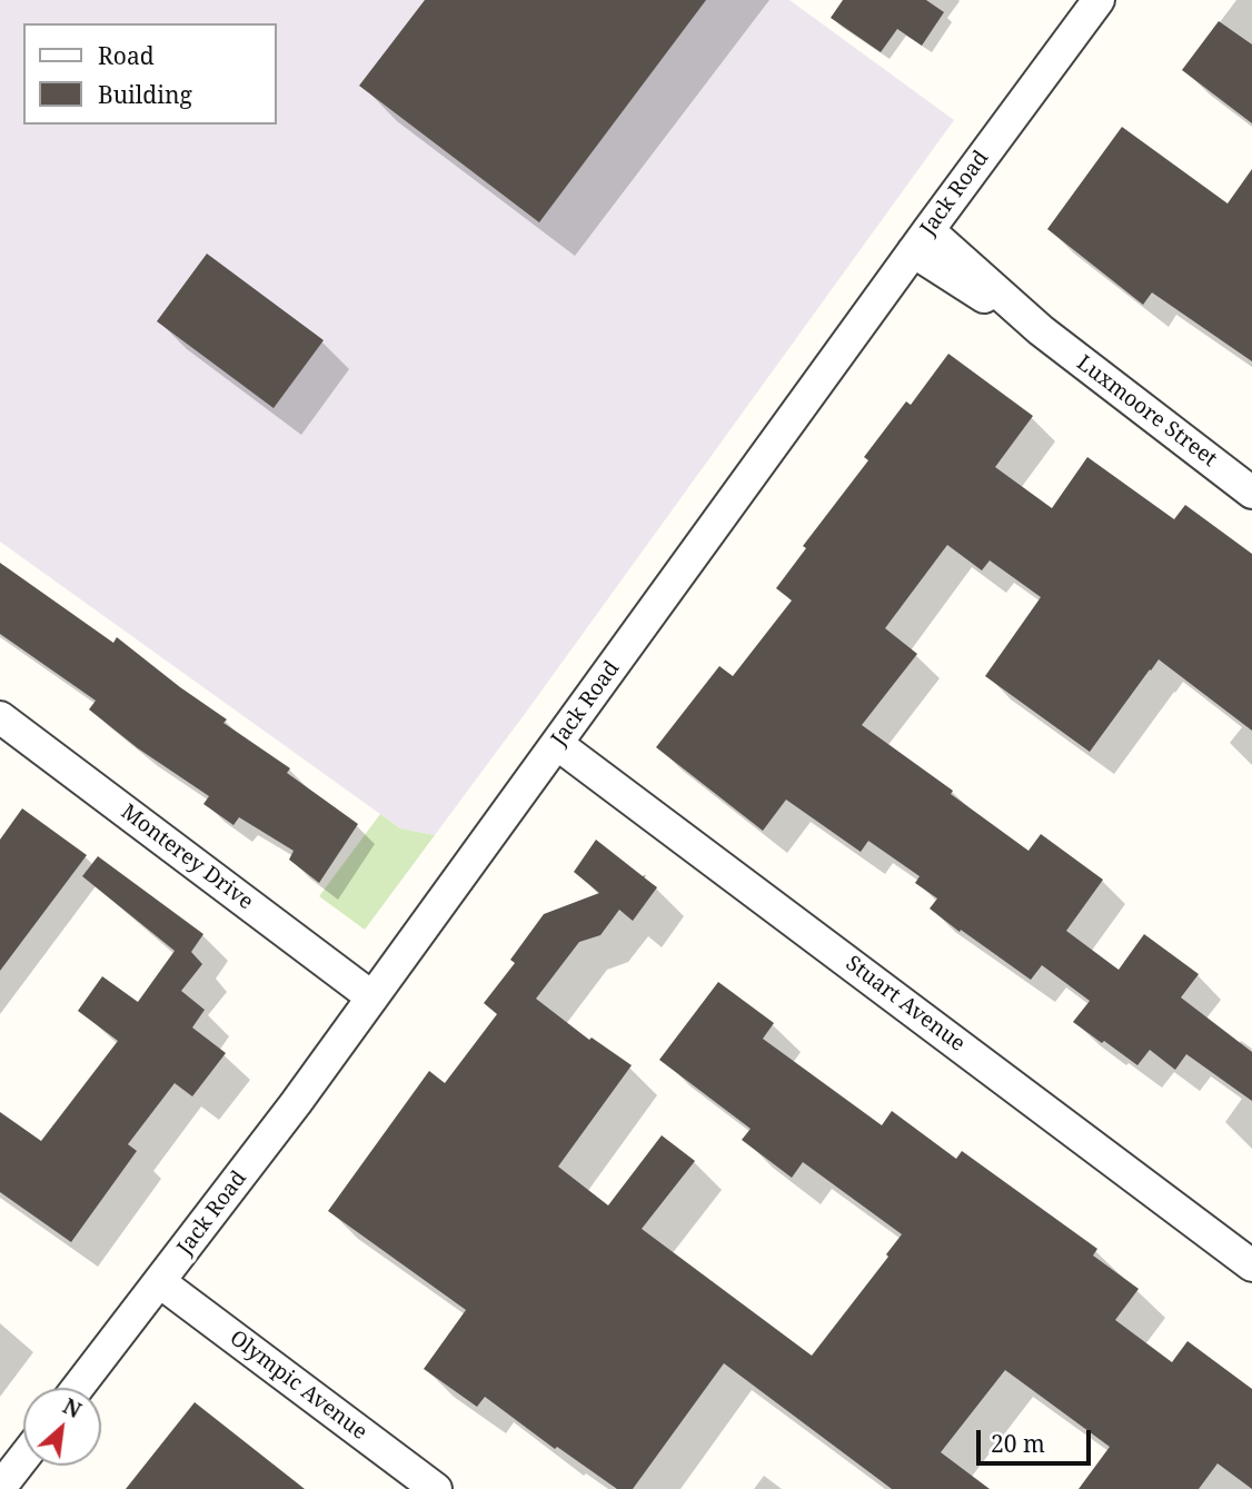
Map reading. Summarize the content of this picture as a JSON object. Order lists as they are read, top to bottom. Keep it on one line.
{"streets":{"street":["Jack Road","Luxmoore Street","Monterey Drive","Stuart Avenue","Olympic Avenue"]},"crossings":[["Jack Road","Luxmoore Street"],["Jack Road","Monterey Drive"],["Jack Road","Stuart Avenue"],["Jack Road","Olympic Avenue"]],"legend":["Road","Building"],"scale_bar":"20 m","north":"top right"}
